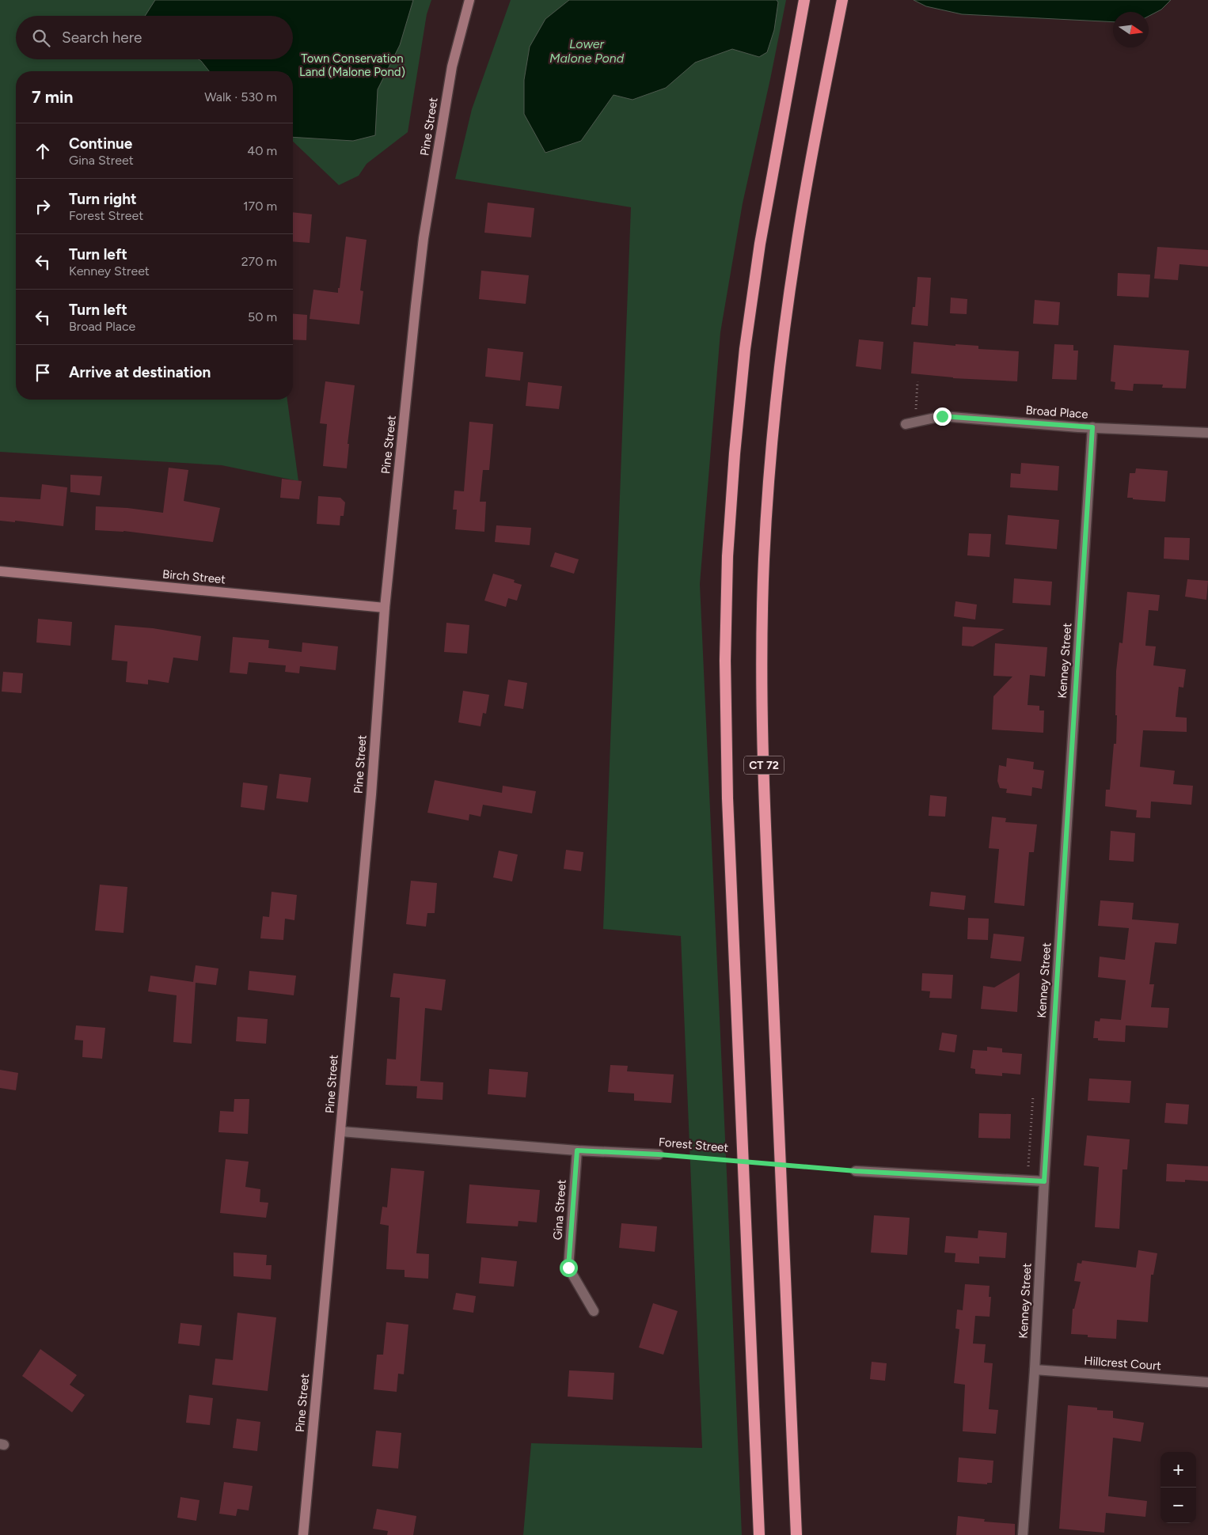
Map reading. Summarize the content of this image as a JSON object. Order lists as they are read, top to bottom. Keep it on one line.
{"streets":{"highway":["CT 72"],"main road":["Pine Street","Birch Street"],"street":["Broad Place","Kenney Street","Forest Street","Gina Street","Hillcrest Court"]},"crossings":[["Pine Street","Birch Street"],["Pine Street","Forest Street"],["Broad Place","Kenney Street"],["Kenney Street","Hillcrest Court"],["Forest Street","Gina Street"]],"water":["Lower Malone Pond"],"parks":["Town Conservation Land (Malone Pond)"],"north":"right","page":{"search":"Search here","heading":["7 min","Walk · 530 m"],"list":[["Continue","Gina Street","40 m"],["Turn right","Forest Street","170 m"],["Turn left","Kenney Street","270 m"],["Turn left","Broad Place","50 m"],"Arrive at destination"],"map_buttons":["+","−"]}}
